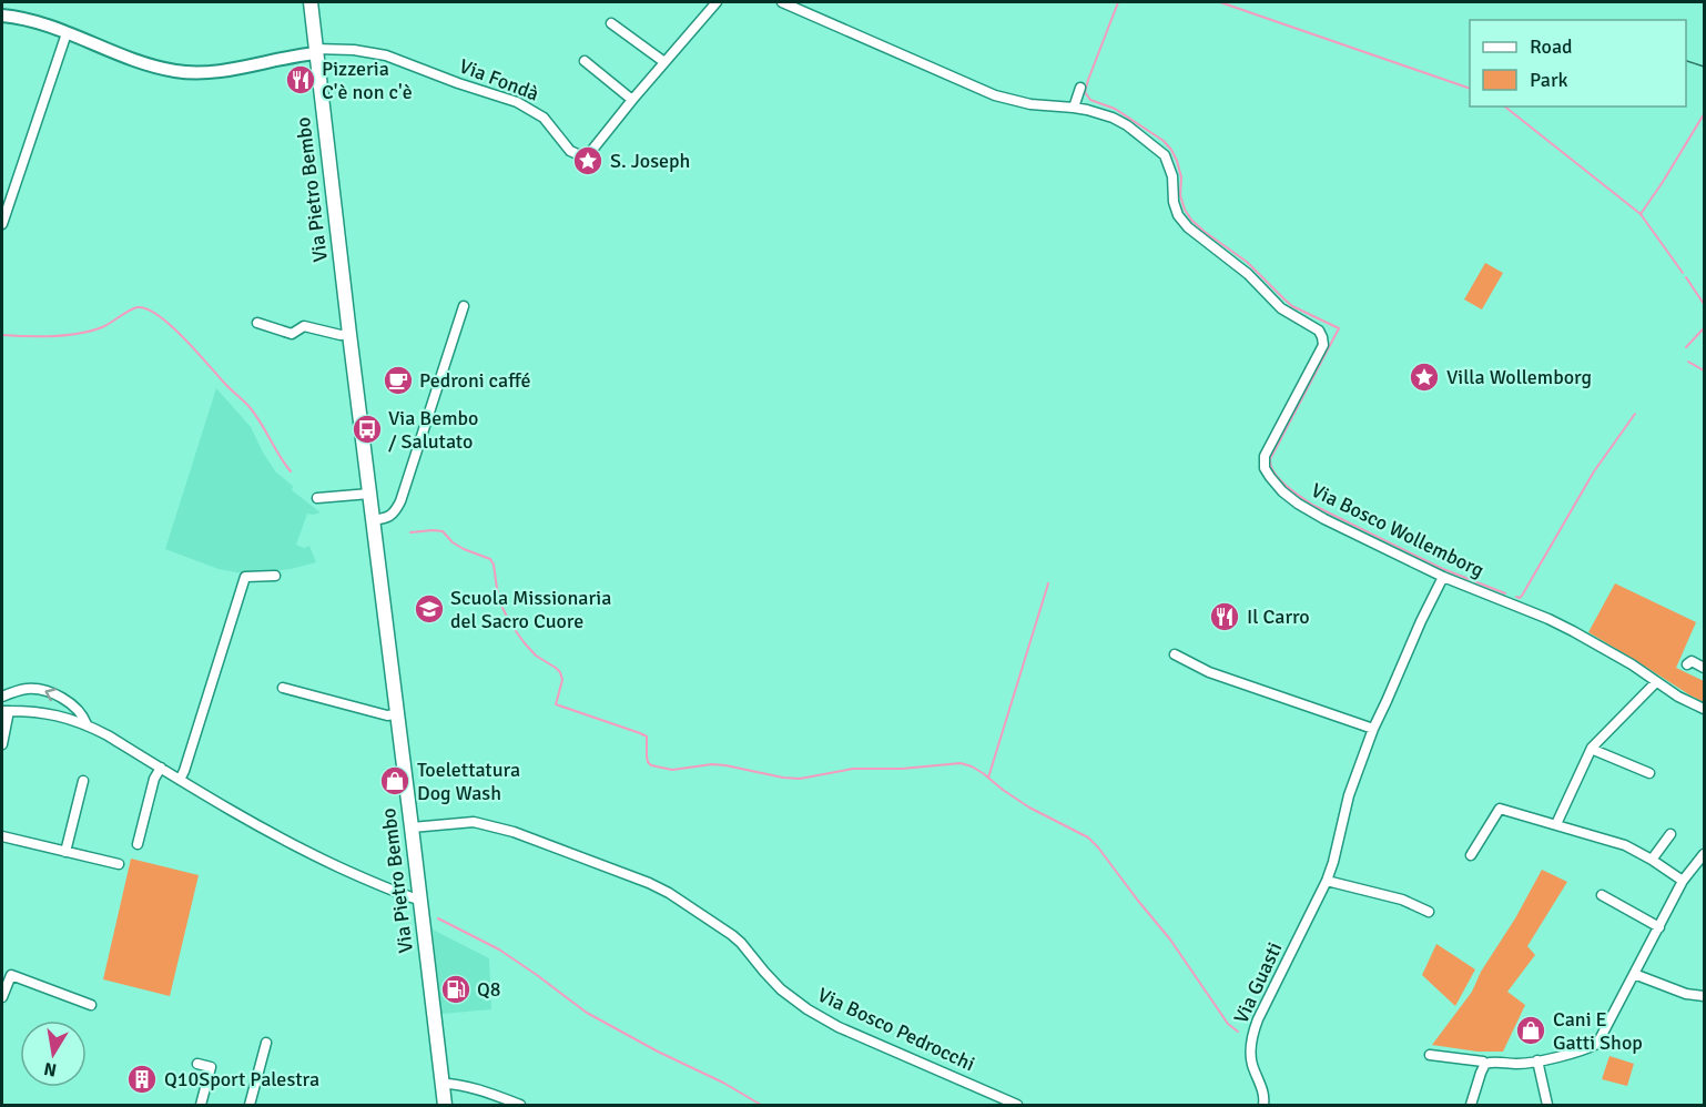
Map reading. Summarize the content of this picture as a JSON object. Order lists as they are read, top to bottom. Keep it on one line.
{"streets":{"main road":["Via Pietro Bembo"],"street":["Via Fondà","Via Bosco Wollemborg","Via Guasti","Via Bosco Pedrocchi"]},"crossings":[["Via Fondà","Via Pietro Bembo"],["Via Pietro Bembo","Via Bosco Pedrocchi"],["Via Bosco Wollemborg","Via Guasti"]],"places":{"restaurant":["Pizzeria C'è non c'è","Il Carro"],"place":["S. Joseph","Villa Wollemborg"],"cafe":["Pedroni caffé"],"bus stop":["Via Bembo / Salutato"],"school or university":["Scuola Missionaria del Sacro Cuore"],"shop":["Toelettatura Dog Wash","Cani E Gatti Shop"],"fuel station":["Q8"],"building":["Q10Sport Palestra"]},"legend":["Road","Park"],"north":"bottom"}
